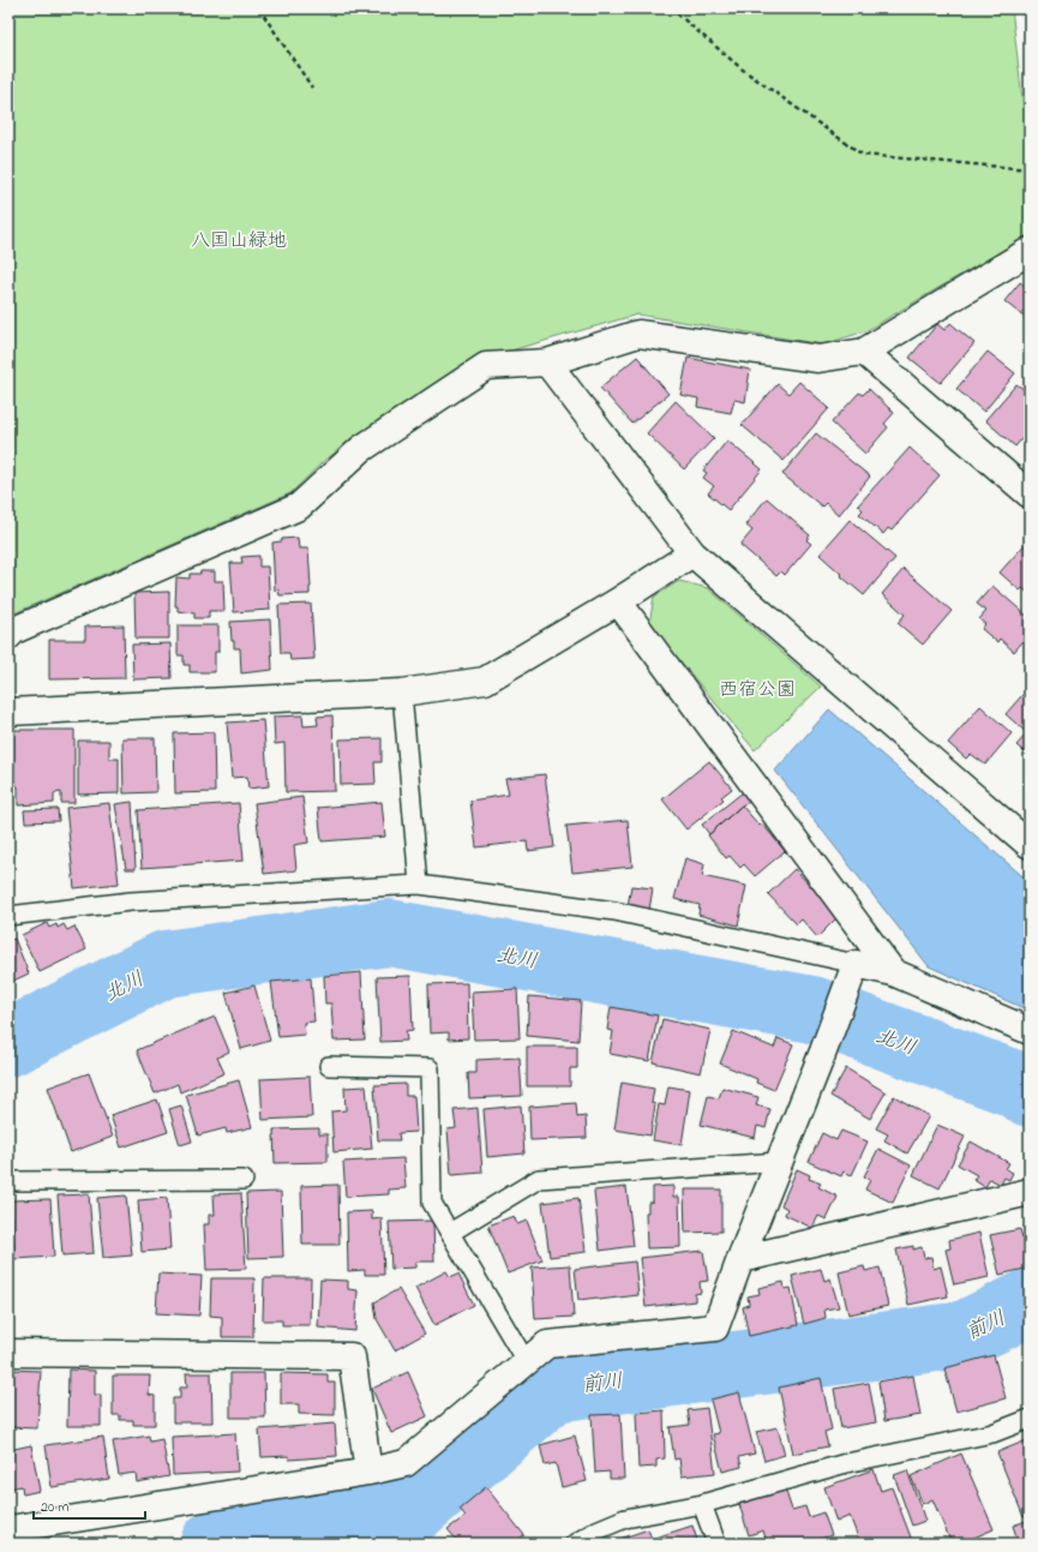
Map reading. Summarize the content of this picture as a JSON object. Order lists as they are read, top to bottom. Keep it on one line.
{"water":["北川","前川"],"parks":["八国山緑地","西宿公園"],"scale_bar":"20 m"}
